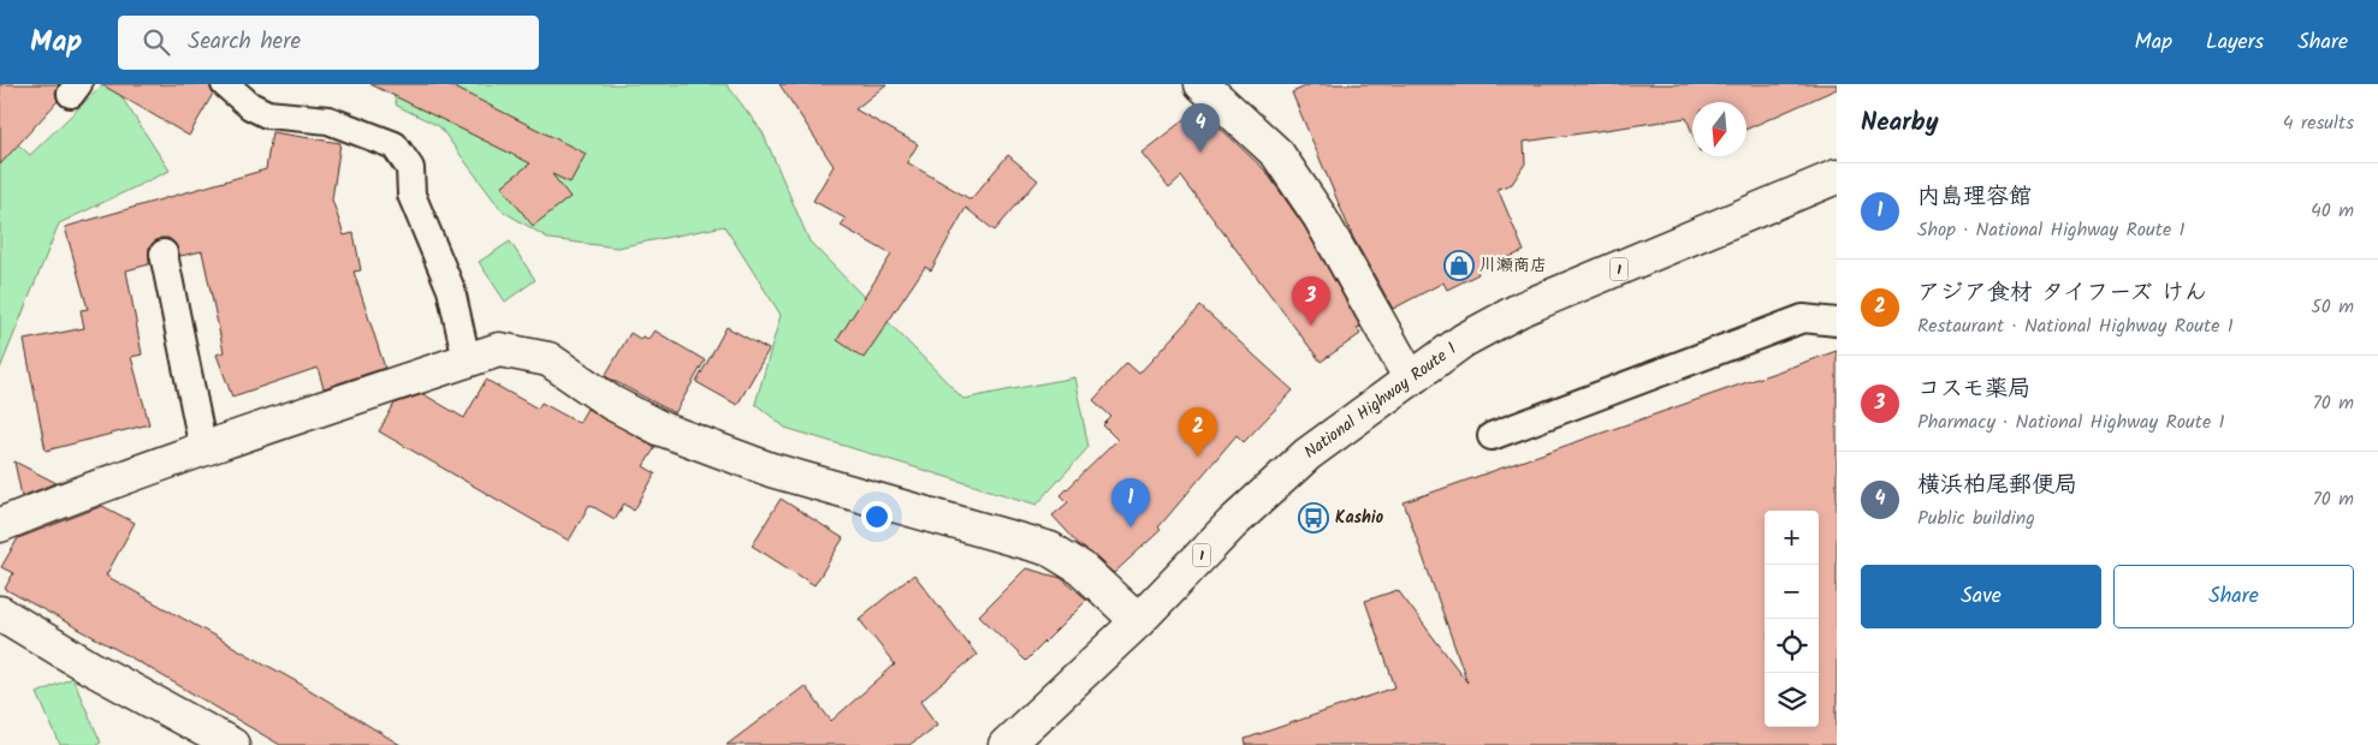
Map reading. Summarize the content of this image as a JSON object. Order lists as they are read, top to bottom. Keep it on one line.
{"streets":{"main road":["1","National Highway Route 1"]},"places":{"shop":["川瀬商店"],"bus stop":["Kashio"]},"north":"bottom","page":{"header":"Map","search":"Search here","nav":["Map","Layers","Share"],"heading":["Nearby","4 results"],"pins":["4","3","2","1"],"list":[{"mark":"1","name":"内島理容館","note":"Shop · National Highway Route 1","value":"40 m"},{"mark":"2","name":"アジア食材 タイフーズ けん","note":"Restaurant · National Highway Route 1","value":"50 m"},{"mark":"3","name":"コスモ薬局","note":"Pharmacy · National Highway Route 1","value":"70 m"},{"mark":"4","name":"横浜柏尾郵便局","note":"Public building","value":"70 m"}],"map_buttons":["+","−"],"buttons":["Save","Share"]}}
